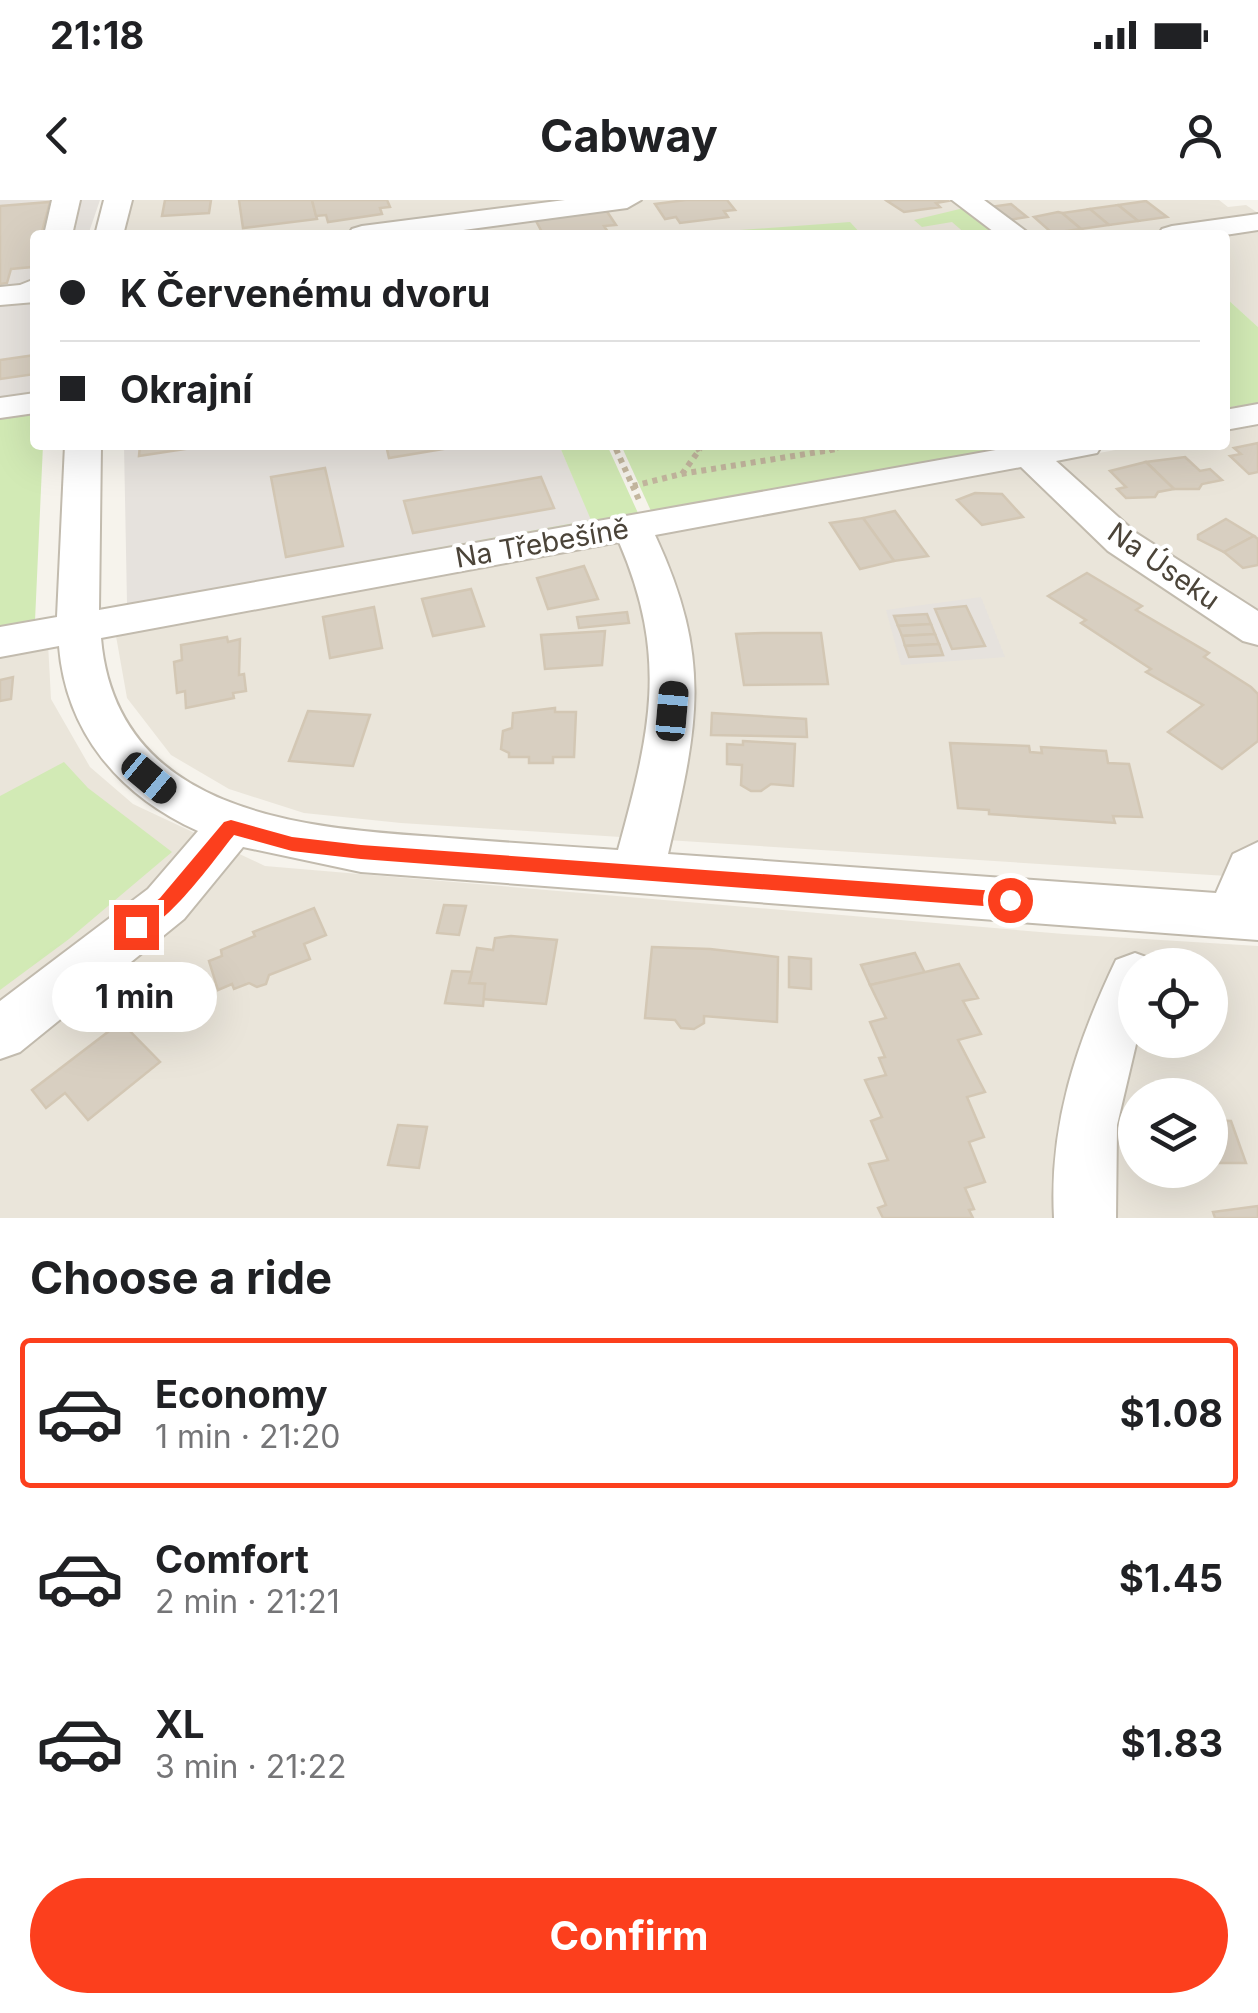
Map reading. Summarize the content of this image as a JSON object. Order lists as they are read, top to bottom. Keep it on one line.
{"streets":{"street":["Na Třebešíně","Na Úseku"]},"crossings":[["Na Třebešíně","Na Úseku"]],"page":{"status":"21:18","header":"Cabway","banner":["K Červenému dvoru","Okrajní"],"bubble":"1 min","heading":"Choose a ride","list":[{"name":"Economy","note":"1 min · 21:20","value":"$1.08"},{"name":"Comfort","note":"2 min · 21:21","value":"$1.45"},{"name":"XL","note":"3 min · 21:22","value":"$1.83"}],"buttons":"Confirm"}}
